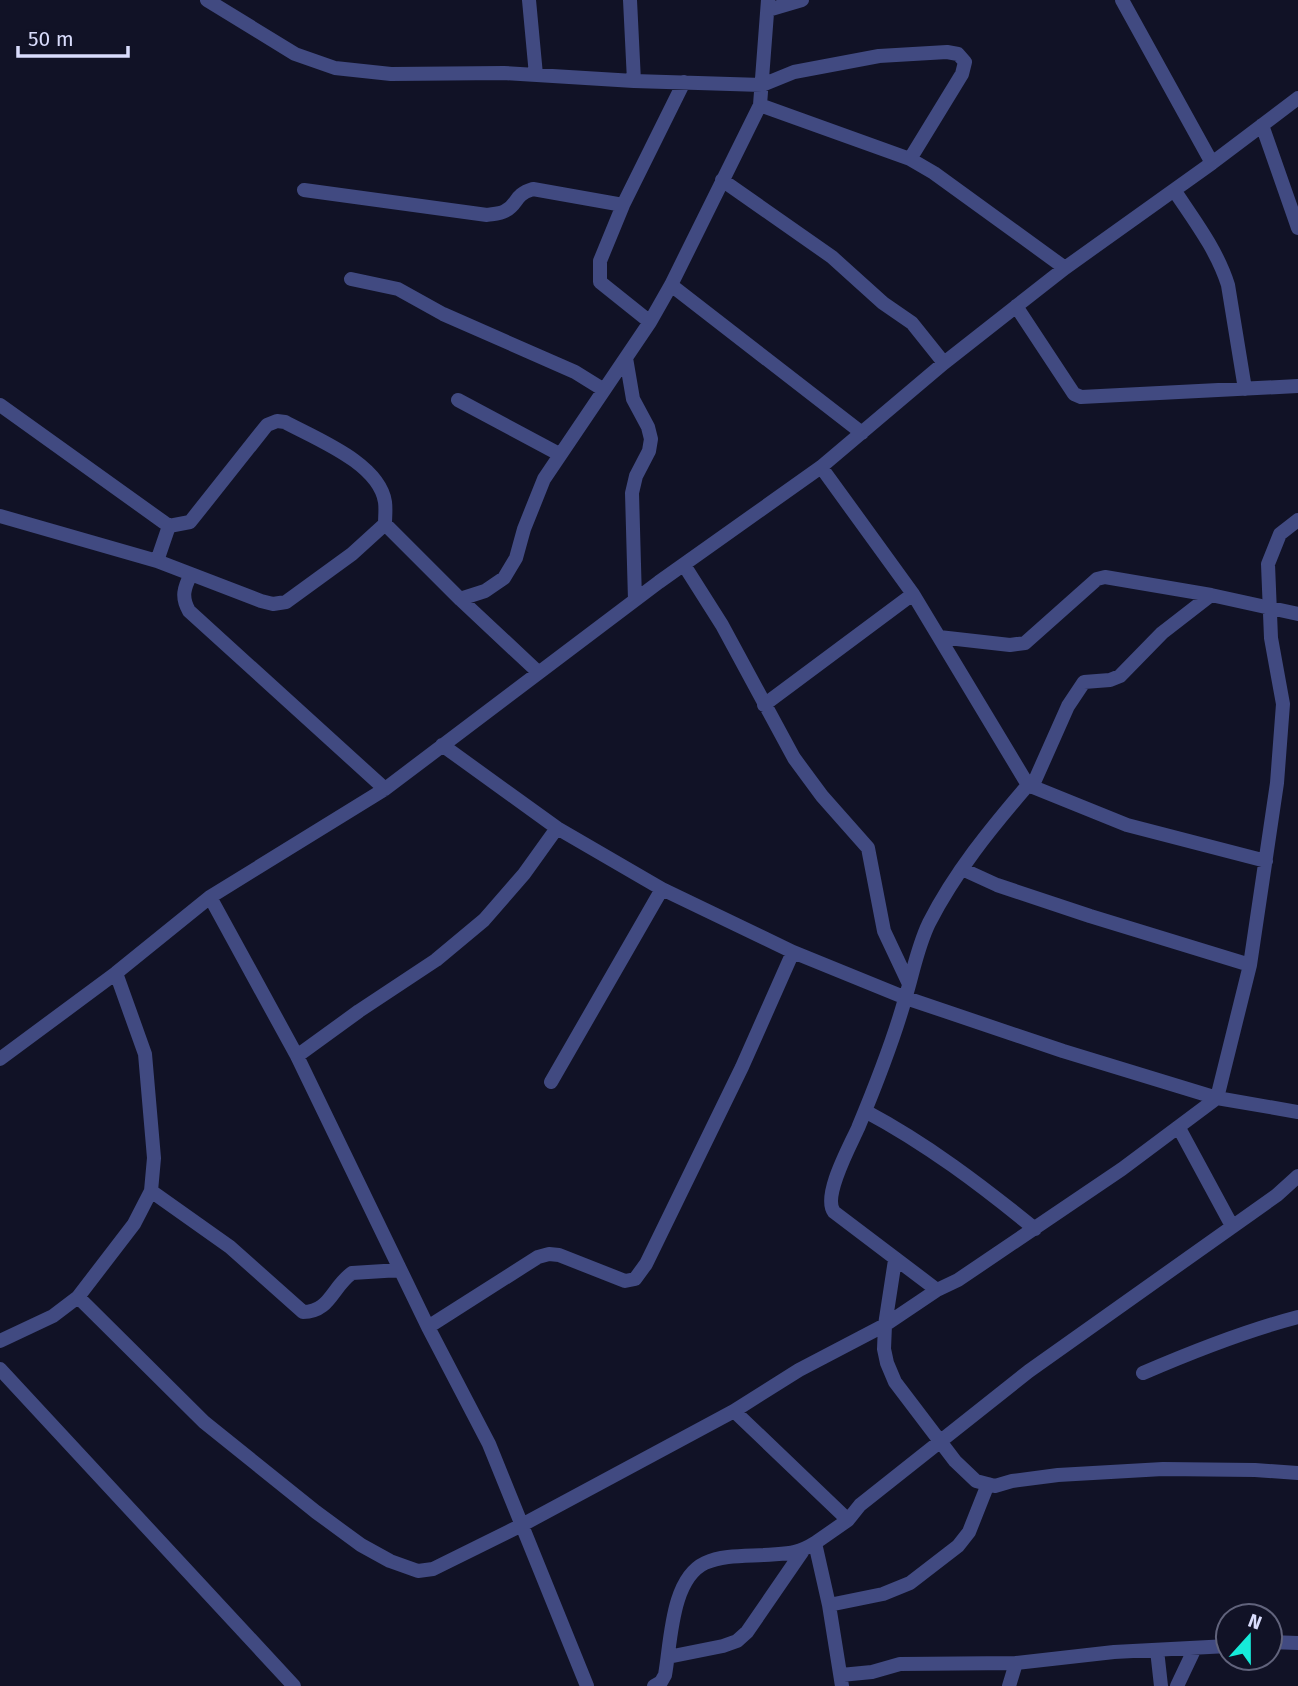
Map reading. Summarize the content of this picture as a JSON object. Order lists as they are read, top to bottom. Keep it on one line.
{"scale_bar":"50 m","north":"top"}
